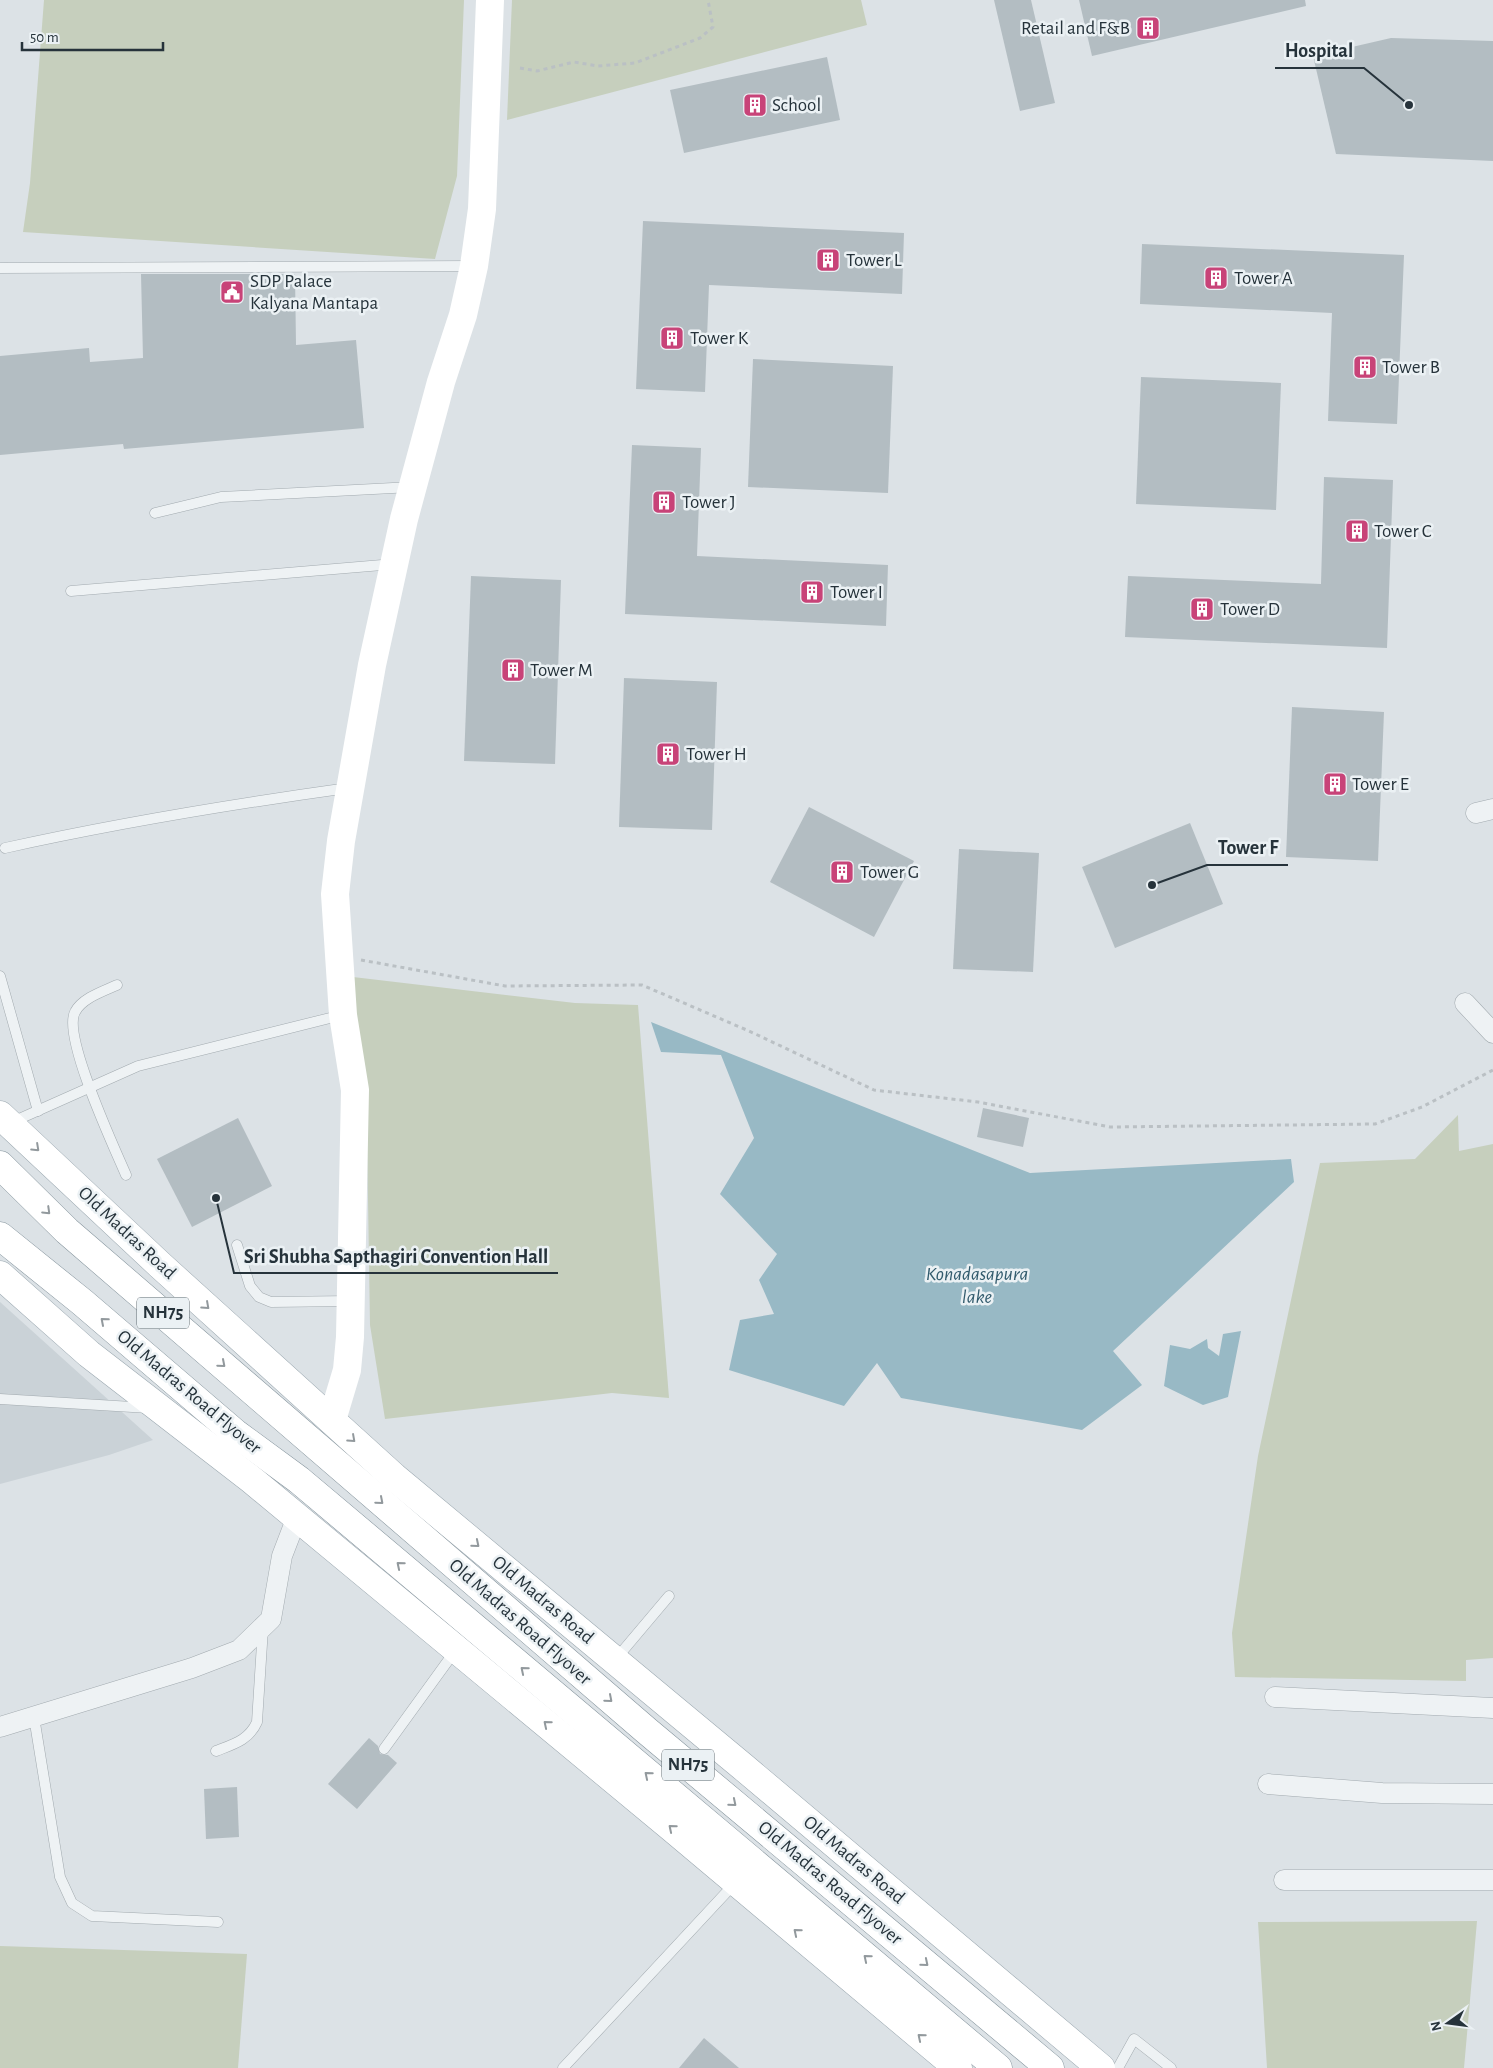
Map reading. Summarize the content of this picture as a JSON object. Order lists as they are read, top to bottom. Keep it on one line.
{"streets":{"main road":["Old Madras Road","NH75","Old Madras Road Flyover"]},"water":["Konadasapura lake"],"places":{"building":["Retail and F&B","School","Tower L","Tower A","Tower K","Tower B","Tower J","Tower C","Tower I","Tower D","Tower M","Tower H","Tower E","Tower G"],"other":["Hospital","Tower F","Sri Shubha Sapthagiri Convention Hall"],"public building":["SDP Palace Kalyana Mantapa"]},"scale_bar":"50 m","north":"left"}
